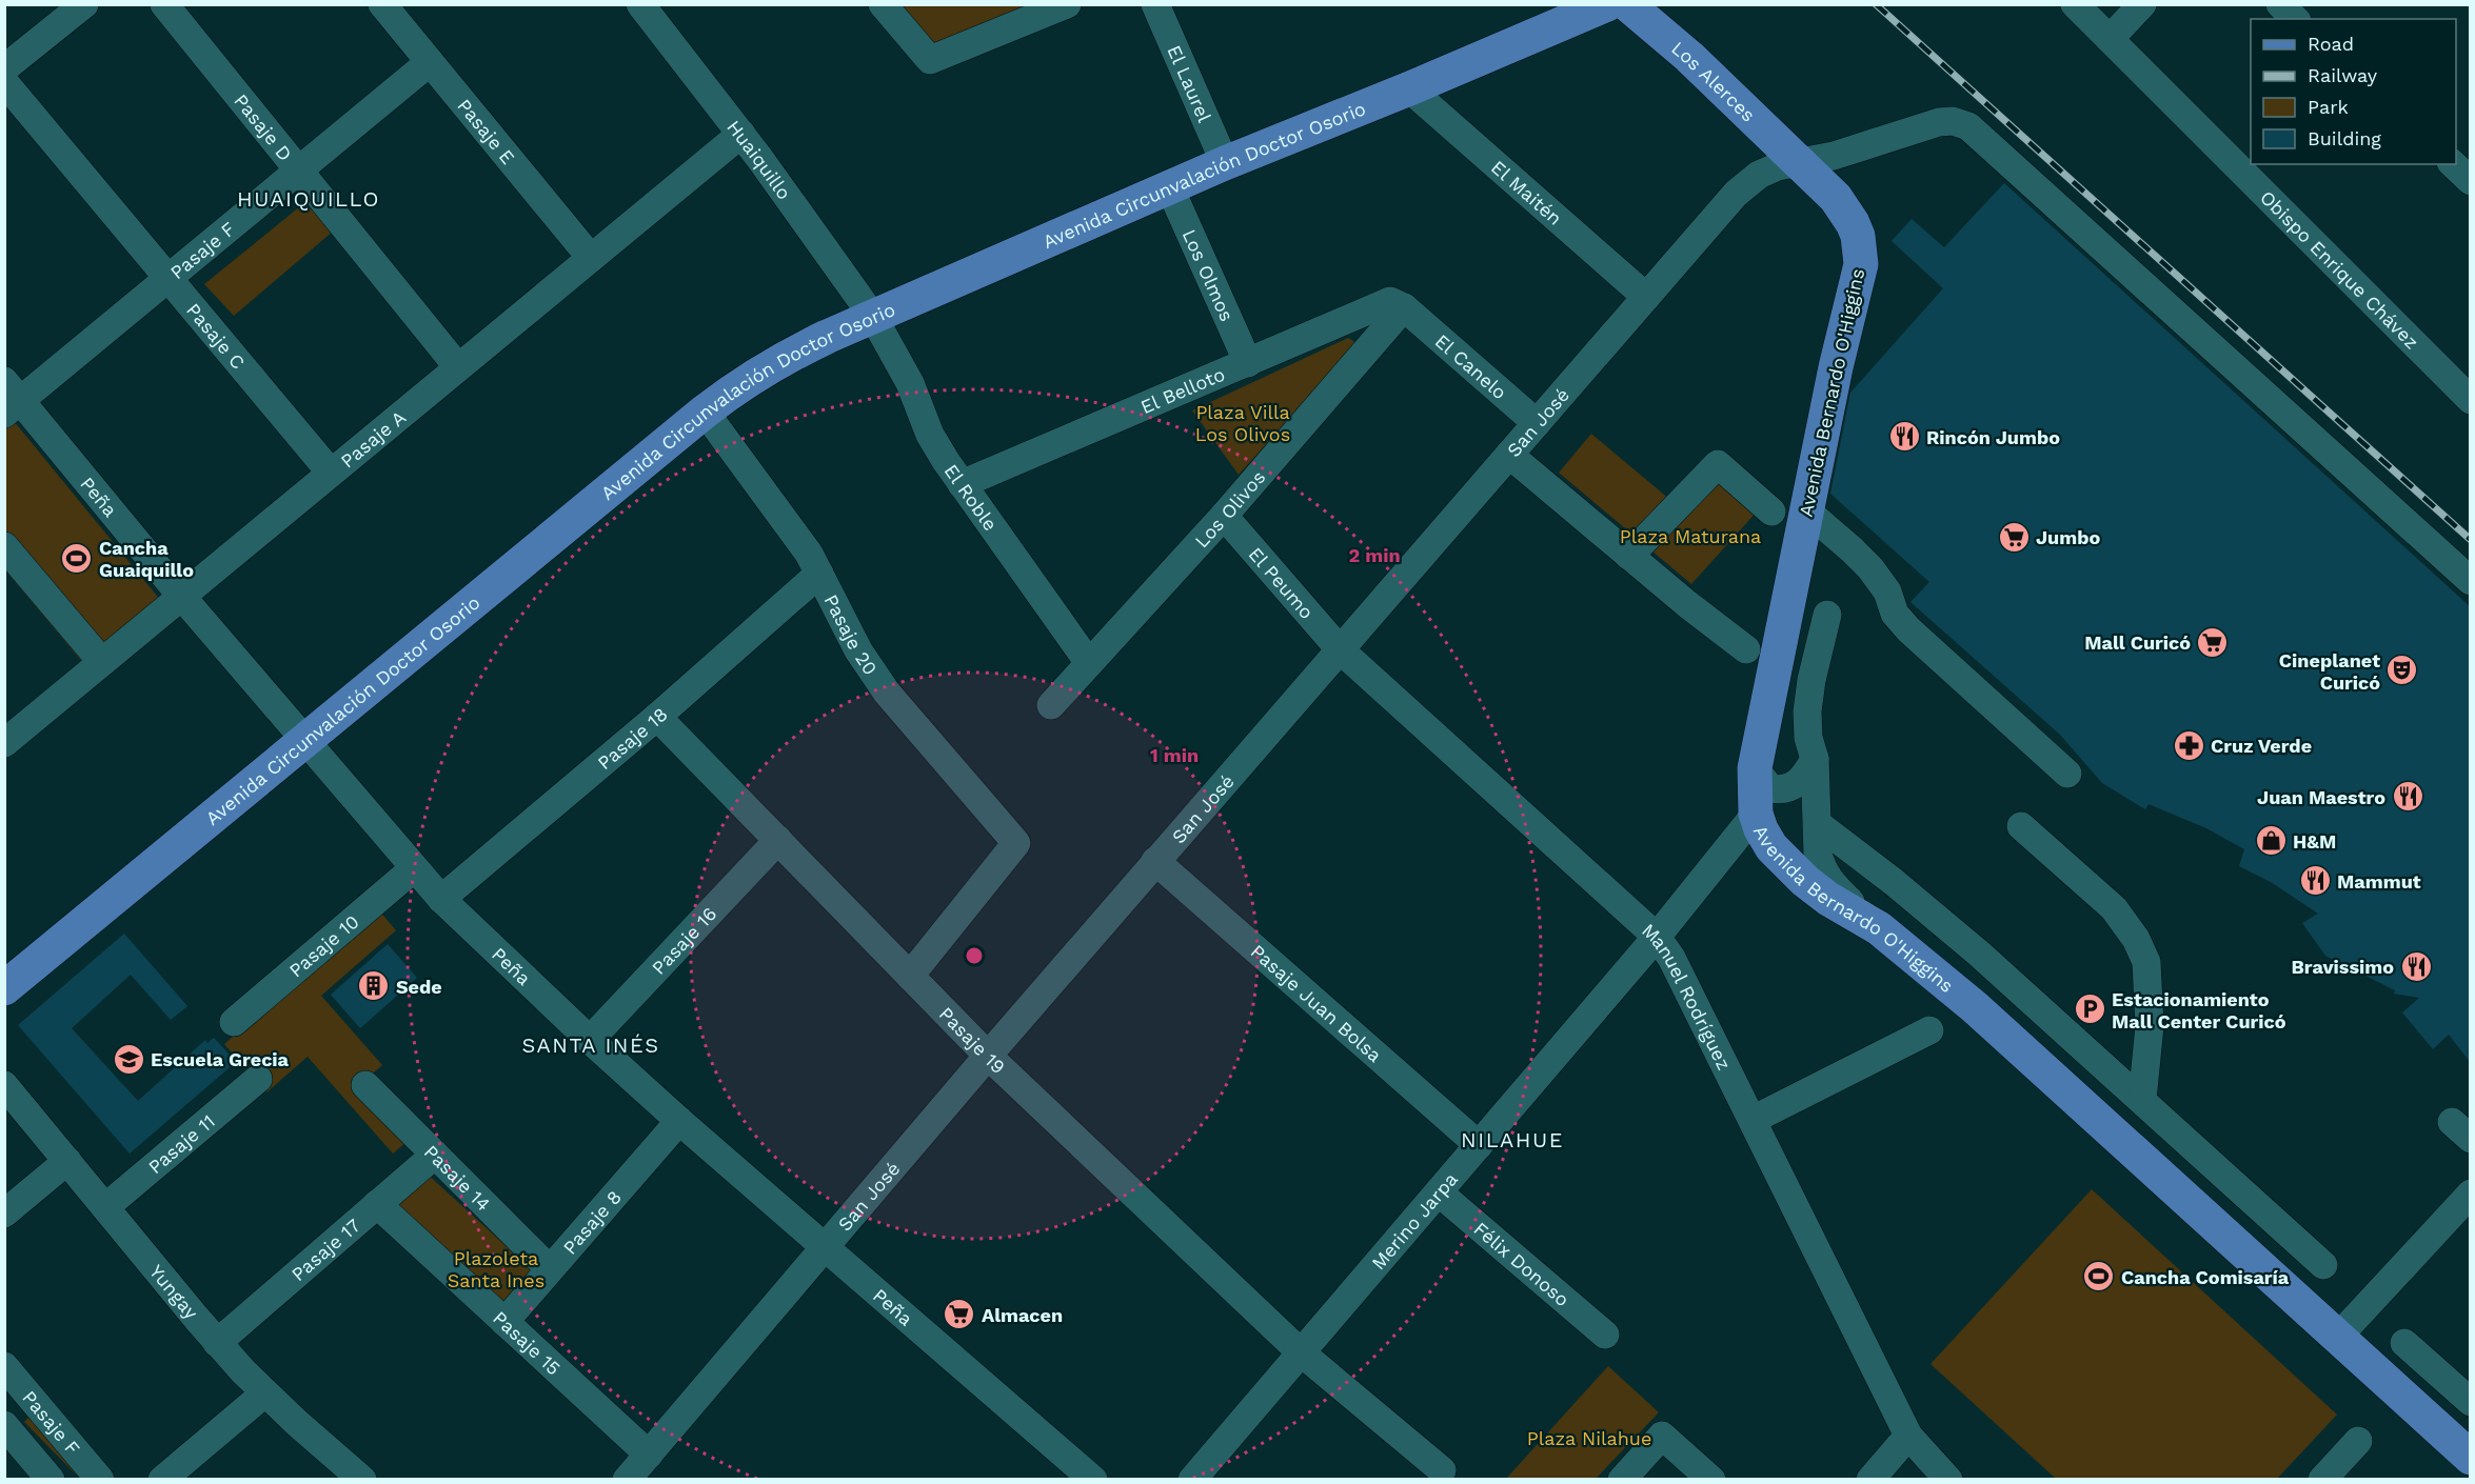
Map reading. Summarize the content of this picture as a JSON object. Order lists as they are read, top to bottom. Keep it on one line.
{"streets":{"main road":["Los Alerces","Avenida Circunvalación Doctor Osorio","Avenida Bernardo O'Higgins"],"street":["El Laurel","Pasaje D","Pasaje E","Huaiquillo","El Maitén","Pasaje F","Obispo Enrique Chávez","Los Olmos","Pasaje C","El Canelo","El Belloto","San José","Pasaje A","Peña","El Roble","Los Olivos","El Peumo","Pasaje 20","Pasaje 18","Pasaje 16","Pasaje 10","Manuel Rodríguez","Pasaje Juan Bolsa","Pasaje 19","Pasaje 11","Pasaje 14","Merino Jarpa","Pasaje 8","Pasaje 17","Félix Donoso","Yungay","Pasaje 15"]},"crossings":[["Los Alerces","Avenida Bernardo O'Higgins"],["Los Alerces","San José"],["El Laurel","Avenida Circunvalación Doctor Osorio"],["Pasaje D","Pasaje F"],["Pasaje D","Pasaje A"],["Pasaje E","Pasaje F"],["Pasaje E","Pasaje A"],["Huaiquillo","Avenida Circunvalación Doctor Osorio"],["Huaiquillo","Pasaje A"],["Huaiquillo","El Roble"],["Avenida Circunvalación Doctor Osorio","El Maitén"],["Avenida Circunvalación Doctor Osorio","Los Olmos"],["Avenida Circunvalación Doctor Osorio","Peña"],["Avenida Circunvalación Doctor Osorio","El Roble"],["Avenida Circunvalación Doctor Osorio","Pasaje 20"],["El Maitén","San José"],["Pasaje F","Pasaje C"],["Pasaje F","Peña"],["Los Olmos","El Belloto"],["Pasaje C","Pasaje A"],["El Canelo","El Belloto"],["El Canelo","San José"],["El Canelo","Los Olivos"],["El Belloto","El Roble"],["El Belloto","Los Olivos"],["Avenida Bernardo O'Higgins","San José"],["Avenida Bernardo O'Higgins","Merino Jarpa"],["San José","Peña"],["San José","El Peumo"],["San José","Manuel Rodríguez"],["San José","Pasaje Juan Bolsa"],["San José","Pasaje 19"],["San José","Pasaje 15"],["Pasaje A","Peña"],["Peña","Pasaje 18"],["Peña","Pasaje 16"],["Peña","Pasaje 10"],["Peña","Pasaje 8"],["El Roble","Los Olivos"],["Los Olivos","El Peumo"],["El Peumo","Manuel Rodríguez"],["Pasaje 20","Pasaje 18"],["Pasaje 20","Pasaje 19"],["Pasaje 18","Pasaje 19"],["Pasaje 16","Pasaje 19"],["Manuel Rodríguez","Merino Jarpa"],["Pasaje Juan Bolsa","Merino Jarpa"],["Pasaje 19","Merino Jarpa"],["Pasaje 11","Yungay"],["Pasaje 14","Pasaje 8"],["Pasaje 14","Pasaje 17"],["Merino Jarpa","Félix Donoso"],["Pasaje 8","Pasaje 15"],["Pasaje 17","Yungay"],["Pasaje 17","Pasaje 15"]],"districts":["HUAIQUILLO","SANTA INÉS","NILAHUE"],"parks":["Plaza Villa Los Olivos","Plaza Maturana","Plazoleta Santa Ines","Plaza Nilahue"],"places":{"restaurant":["Rincón Jumbo","Juan Maestro","Mammut","Bravissimo"],"supermarket":["Jumbo","Mall Curicó","Almacen"],"sports":["Cancha Guaiquillo","Cancha Comisaría"],"theatre":["Cineplanet Curicó"],"pharmacy":["Cruz Verde"],"shop":["H&M"],"building":["Sede"],"parking":["Estacionamiento Mall Center Curicó"],"school or university":["Escuela Grecia"]},"legend":["Road","Railway","Park","Building"],"rings":["2 min","1 min"]}
